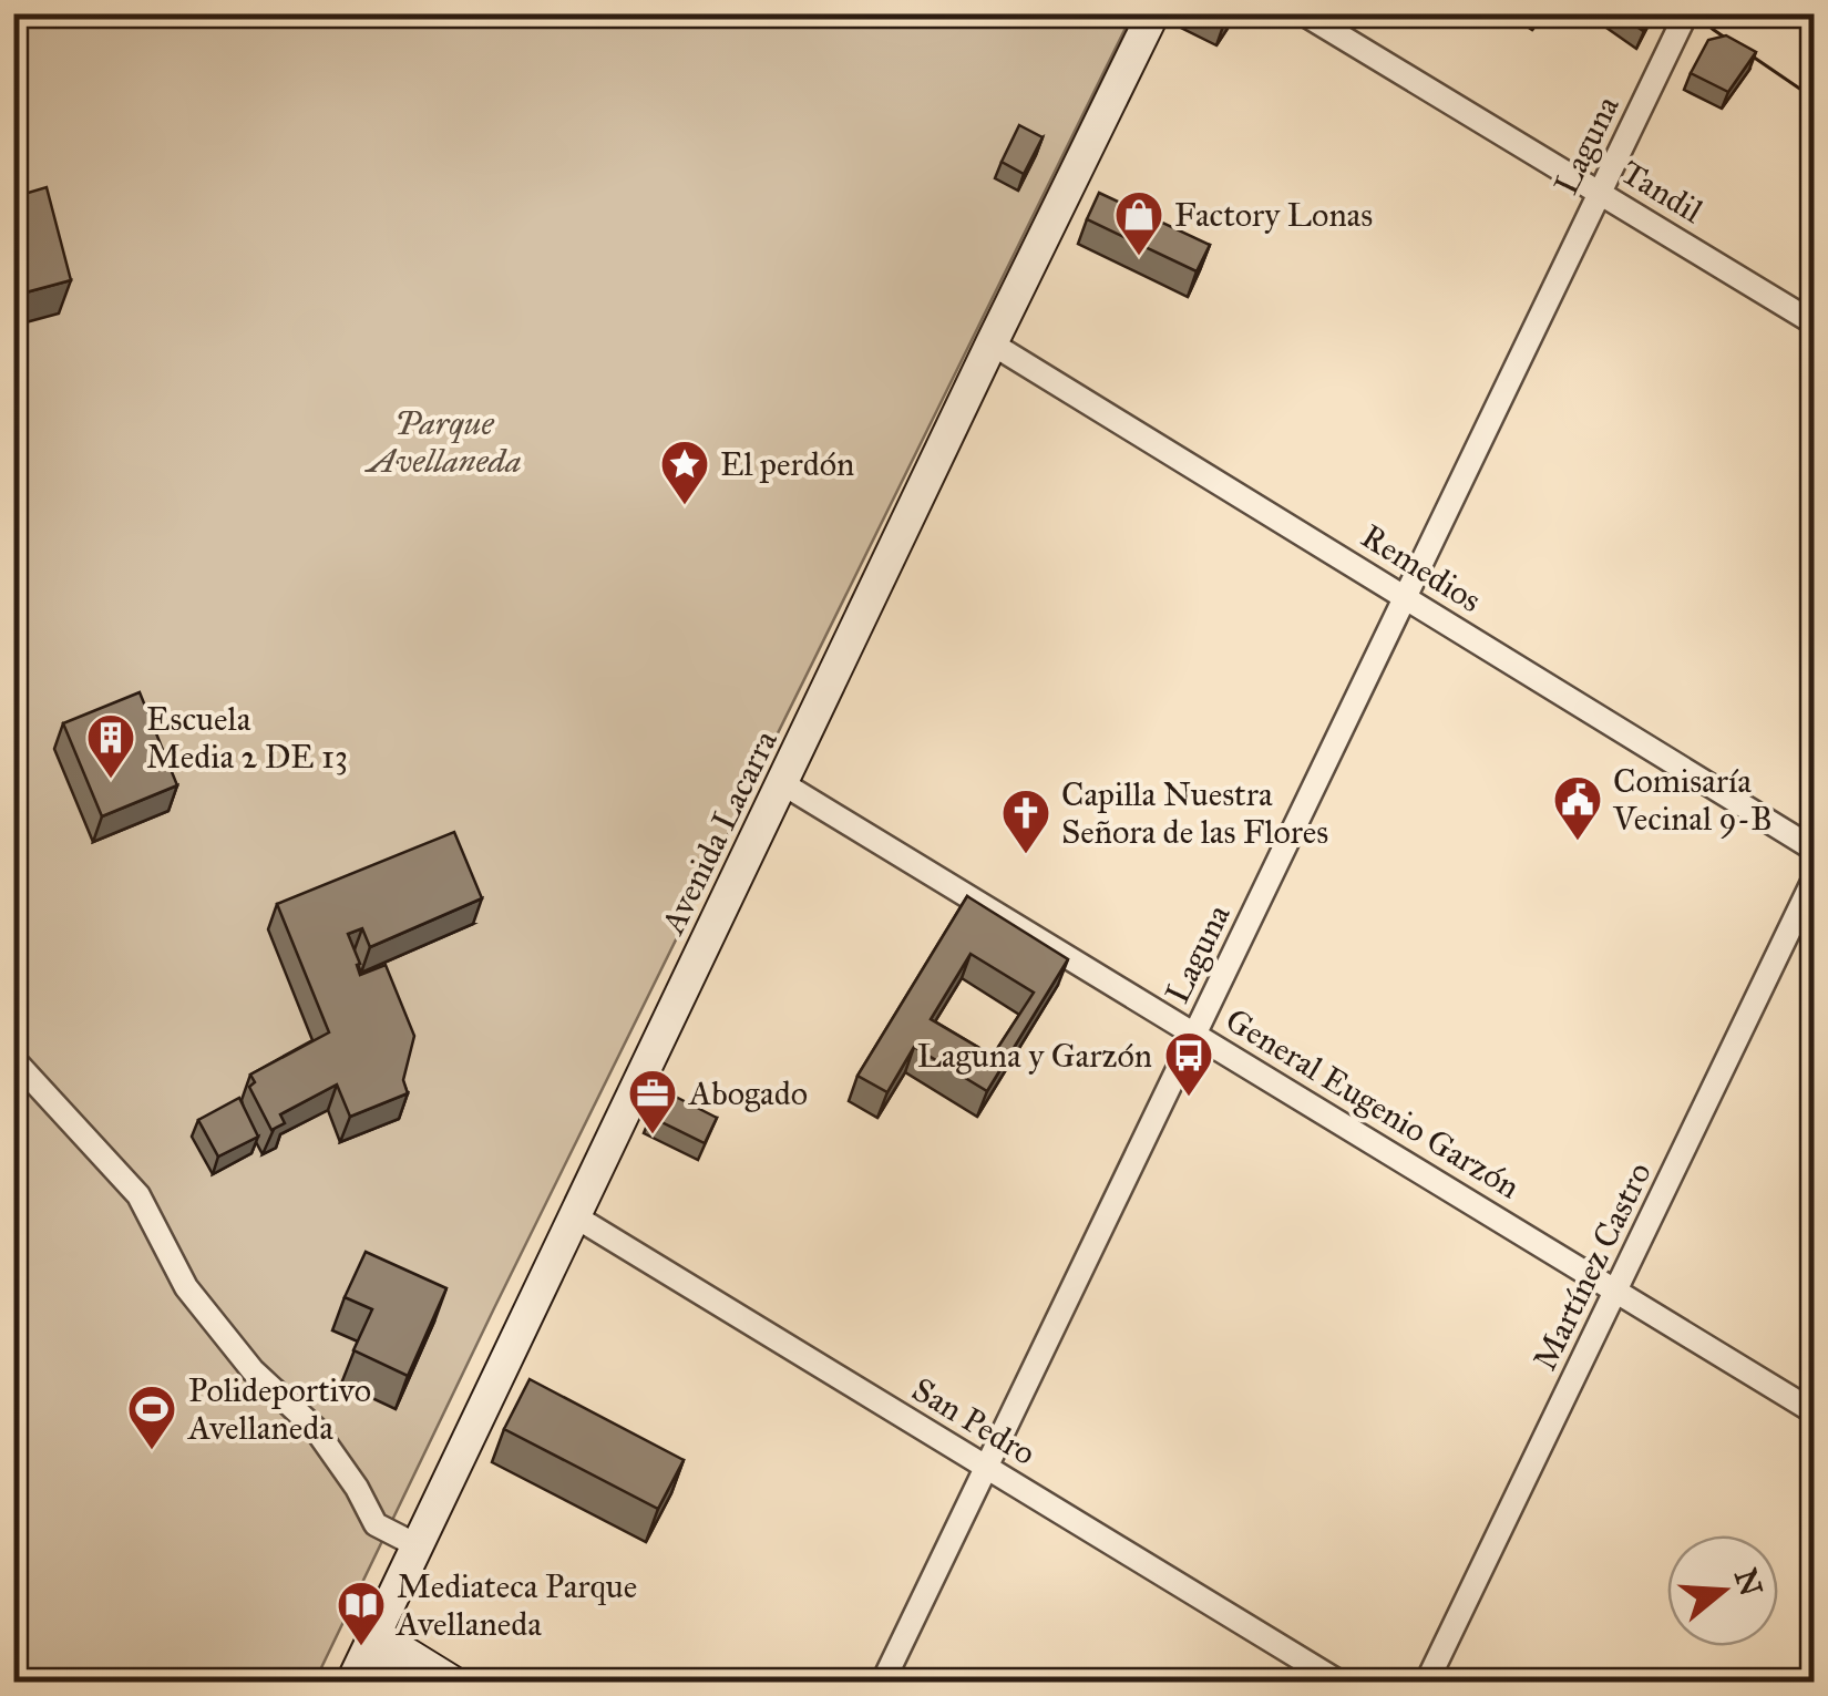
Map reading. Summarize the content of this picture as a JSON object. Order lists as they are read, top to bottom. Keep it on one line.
{"streets":{"street":["Laguna","Tandil","Remedios","Avenida Lacarra","General Eugenio Garzón","Martínez Castro","San Pedro"]},"crossings":[["Laguna","Tandil"],["Laguna","Remedios"],["Laguna","General Eugenio Garzón"],["Laguna","San Pedro"],["Remedios","Avenida Lacarra"],["Avenida Lacarra","General Eugenio Garzón"],["Avenida Lacarra","San Pedro"],["General Eugenio Garzón","Martínez Castro"]],"parks":["Parque Avellaneda"],"places":{"shop":["Factory Lonas"],"place":["El perdón"],"building":["Escuela Media 2 DE 13"],"public building":["Comisaría Vecinal 9-B"],"church":["Capilla Nuestra Señora de las Flores"],"bus stop":["Laguna y Garzón"],"office":["Abogado"],"sports":["Polideportivo Avellaneda"],"library":["Mediateca Parque Avellaneda"]},"north":"right"}
